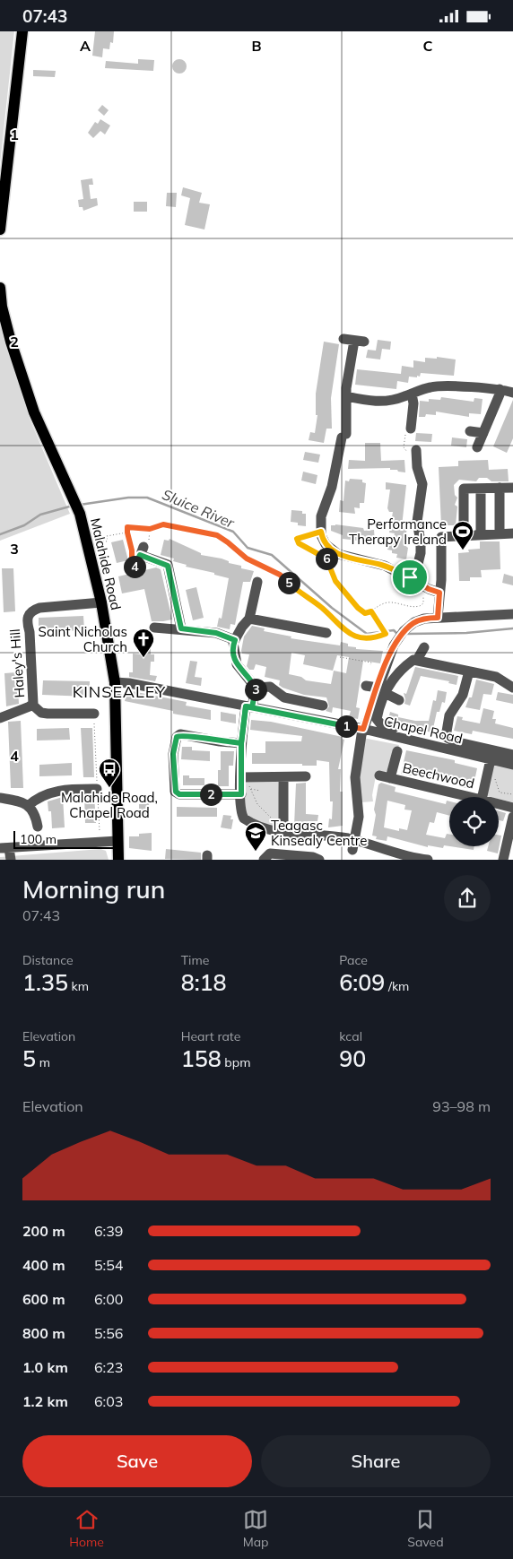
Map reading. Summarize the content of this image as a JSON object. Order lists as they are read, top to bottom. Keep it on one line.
{"streets":{"main road":["Malahide Road"],"street":["Haley's Hill","Chapel Road","Beechwood"]},"crossings":[["Malahide Road","Haley's Hill"],["Malahide Road","Chapel Road"],["Chapel Road","Beechwood"]],"districts":["KINSEALEY"],"water":["Sluice River"],"places":{"sports":["Performance Therapy Ireland"],"church":["Saint Nicholas Church"],"bus stop":["Malahide Road, Chapel Road"],"school or university":["Teagasc Kinsealy Centre"]},"scale_bar":"100 m","page":{"status":"07:43","pins":["6","4","5","3","1","2"],"scale":"100 m","heading":["Morning run","07:43"],"stats":[["Distance","1.35 km"],["Time","8:18"],["Pace","6:09 /km"],["Elevation","5 m"],["Heart rate","158 bpm"],["kcal","90"]],"chart":["Elevation","93–98 m"],"list":[{"name":"200 m","note":"6:39"},{"name":"400 m","note":"5:54"},{"name":"600 m","note":"6:00"},{"name":"800 m","note":"5:56"},{"name":"1.0 km","note":"6:23"},{"name":"1.2 km","note":"6:03"}],"buttons":["Save","Share"],"tabs":["Home","Map","Saved"]},"grid":{"columns":["A","B","C"],"rows":["1","2","3","4"]}}
